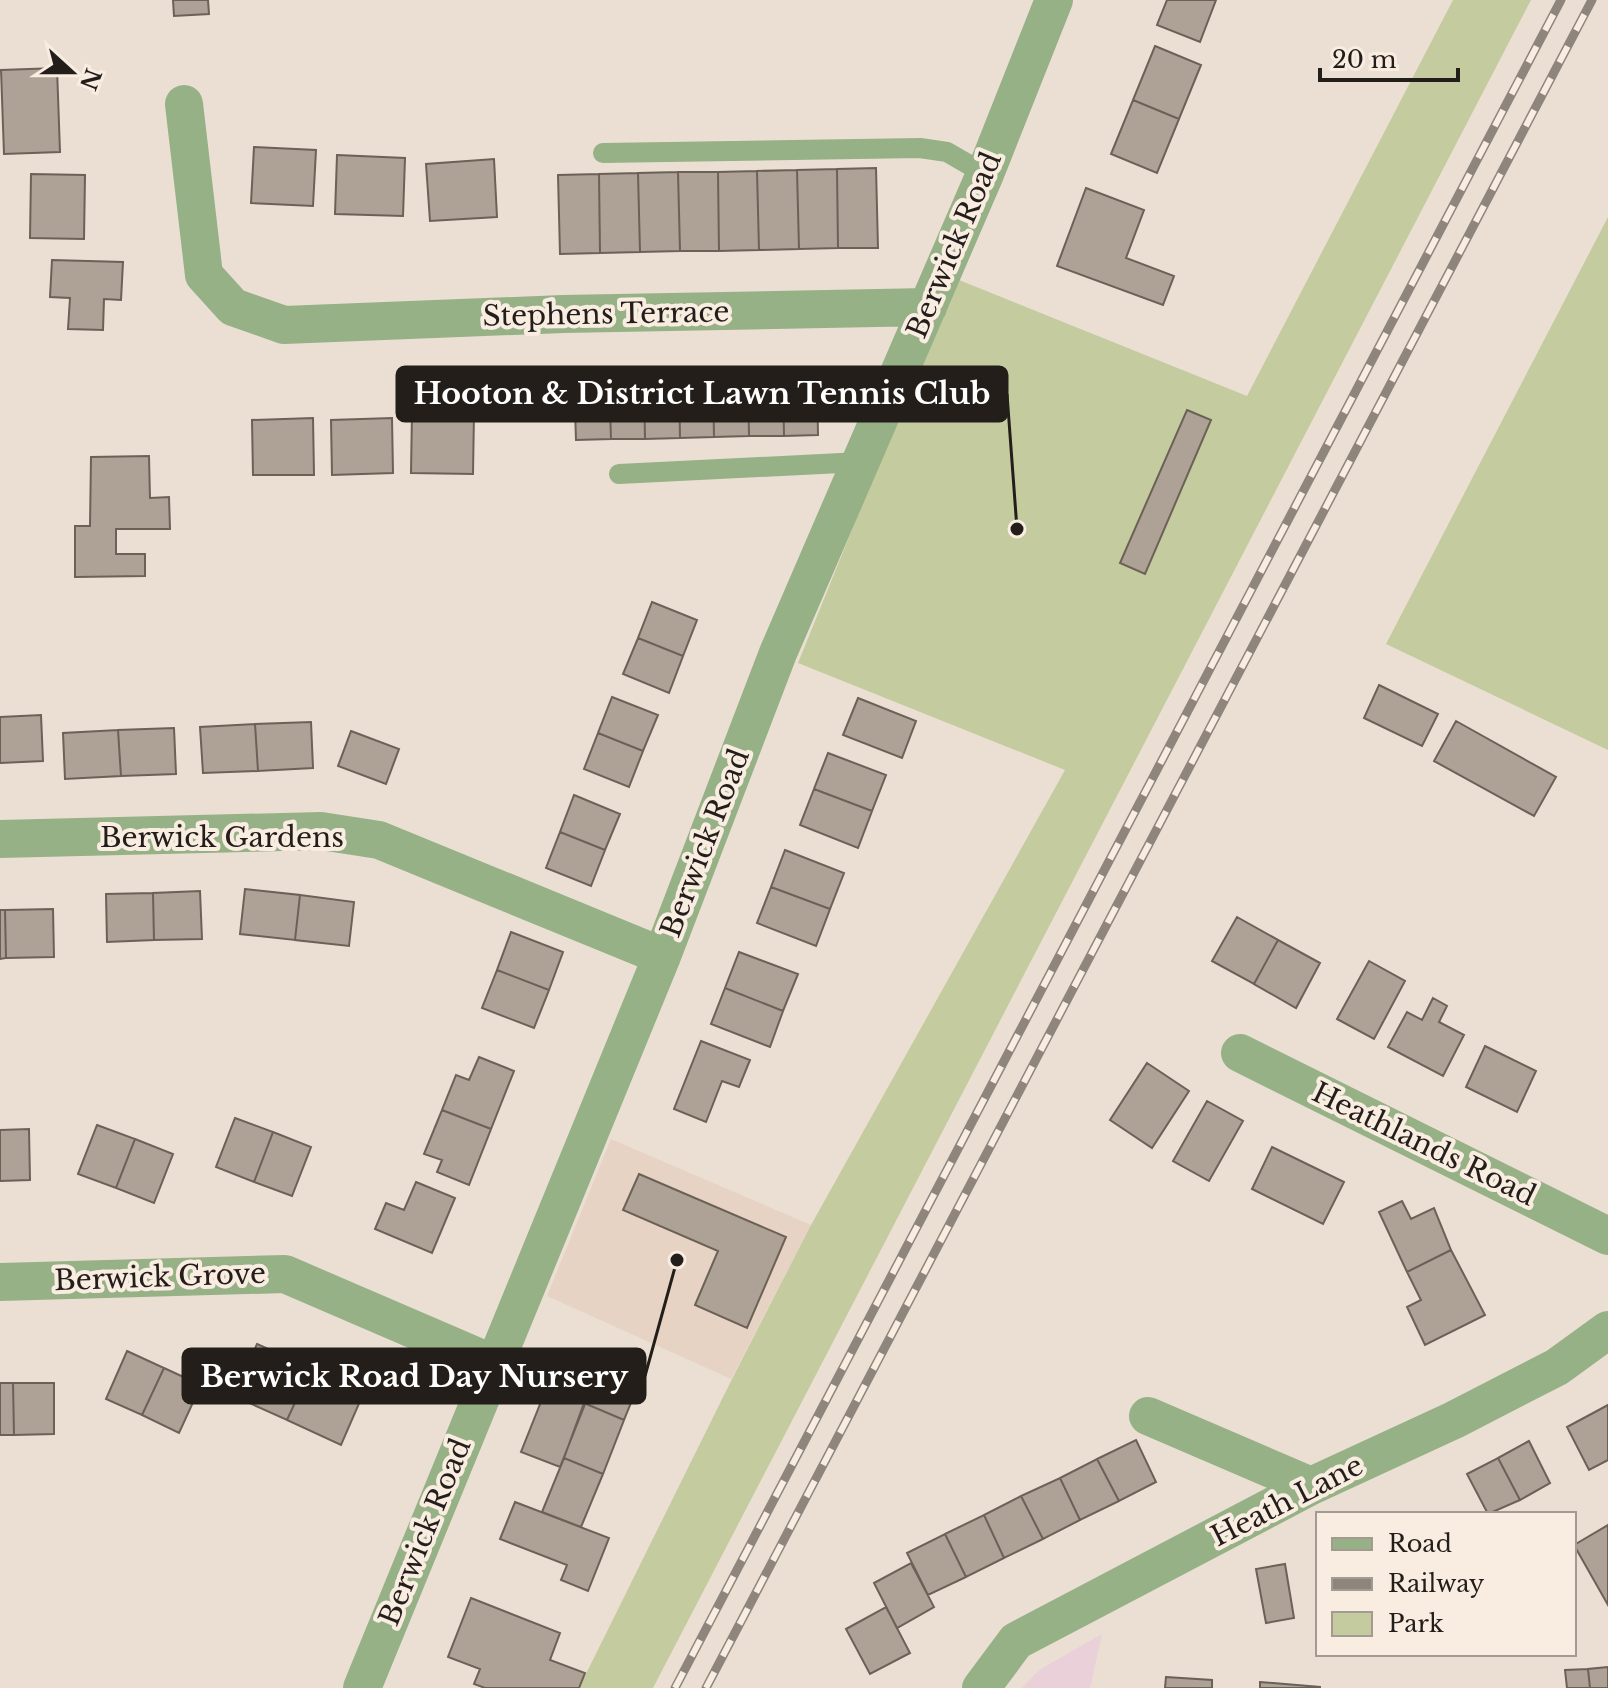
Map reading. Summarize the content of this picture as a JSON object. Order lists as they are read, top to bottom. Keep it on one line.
{"streets":{"street":["Berwick Road","Stephens Terrace","Berwick Gardens","Heathlands Road","Berwick Grove","Heath Lane"]},"crossings":[["Berwick Road","Stephens Terrace"],["Berwick Road","Berwick Gardens"],["Berwick Road","Berwick Grove"]],"places":["Hooton & District Lawn Tennis Club","Berwick Road Day Nursery"],"legend":["Road","Railway","Park"],"scale_bar":"20 m","north":"right"}
